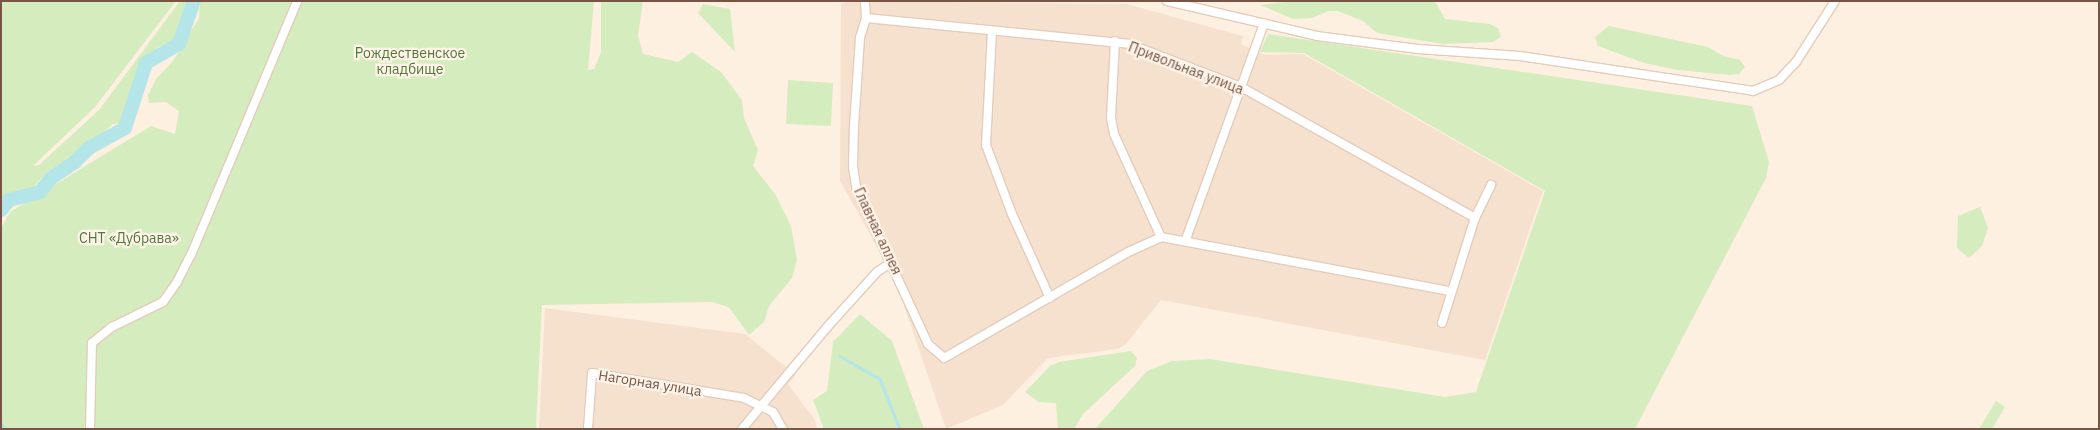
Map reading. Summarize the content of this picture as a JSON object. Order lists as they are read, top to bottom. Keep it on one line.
{"streets":{"street":["Привольная улица","Главная аллея","Нагорная улица"]},"crossings":[["Привольная улица","Главная аллея"]],"parks":["Рождественское кладбище","СНТ «Дубрава»"]}
